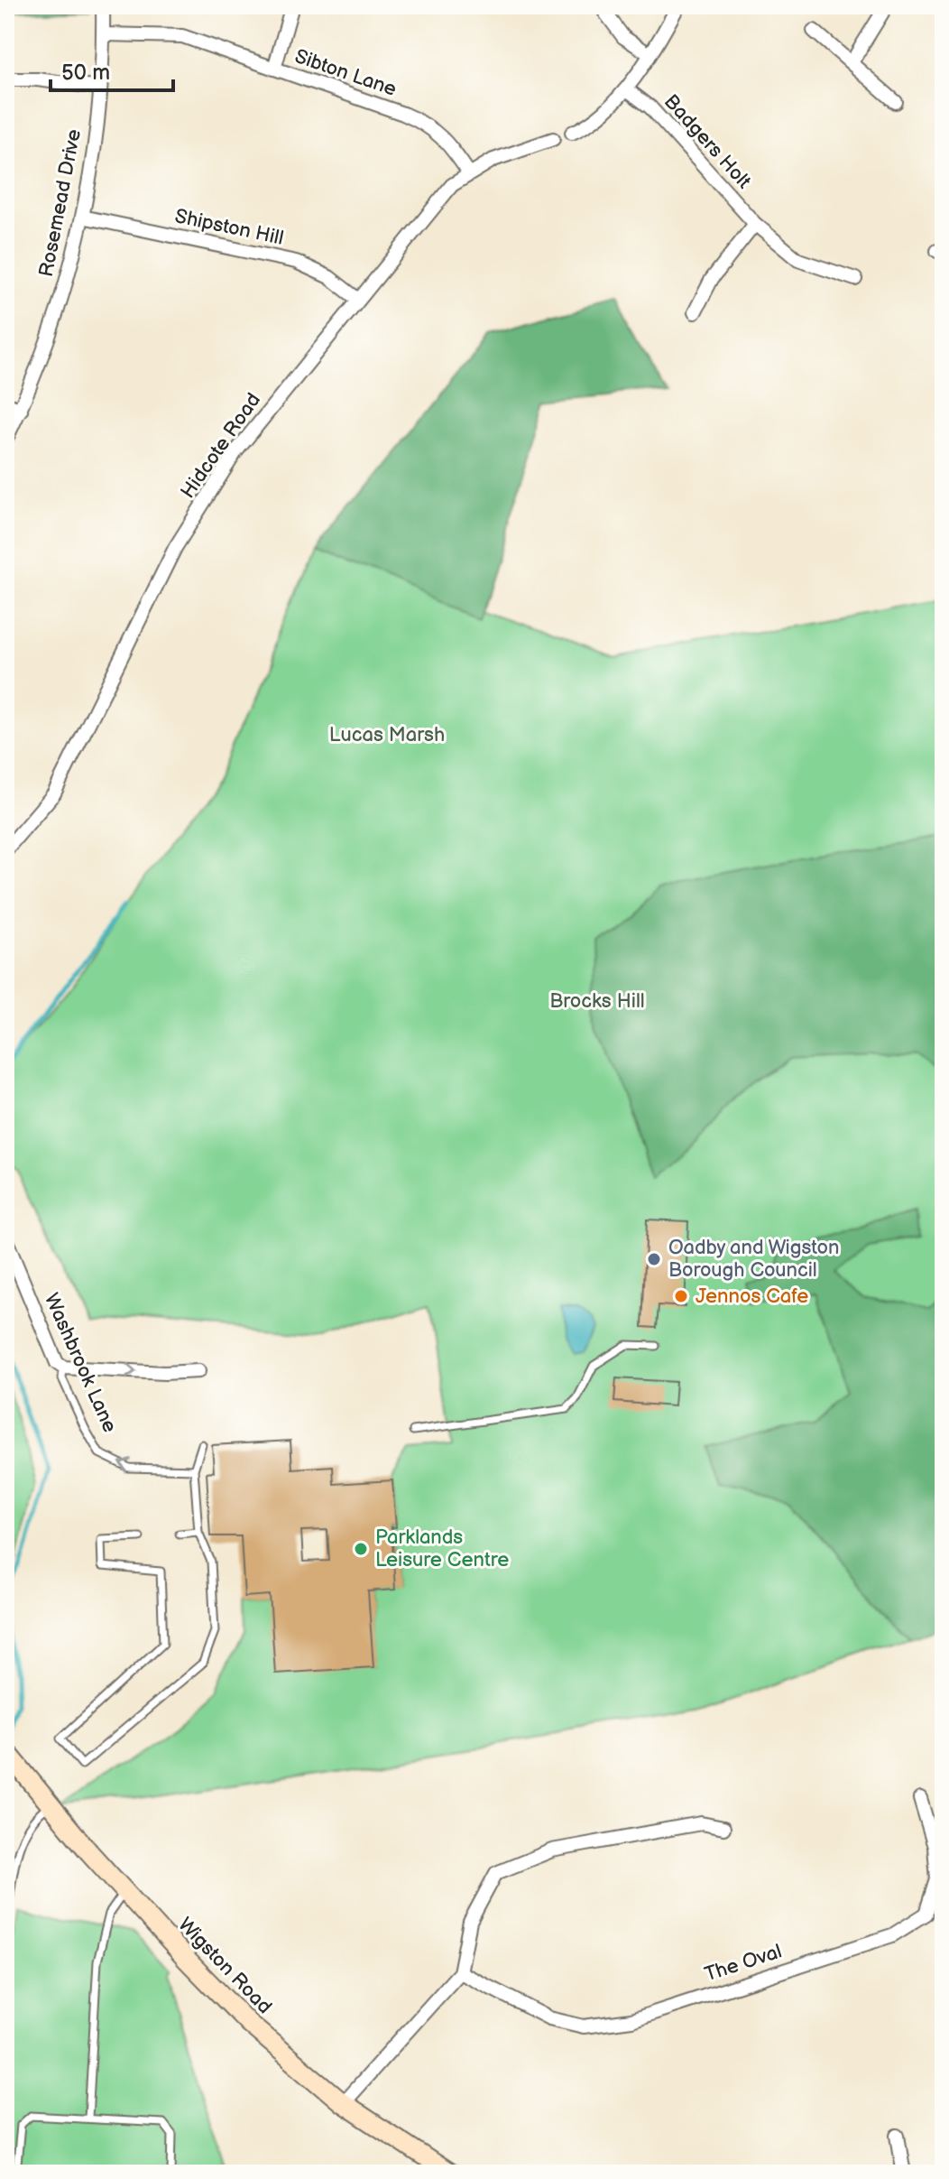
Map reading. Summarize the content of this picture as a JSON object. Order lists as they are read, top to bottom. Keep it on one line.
{"streets":{"main road":["Wigston Road"],"street":["Sibton Lane","Badgers Holt","Rosemead Drive","Shipston Hill","Hidcote Road","Washbrook Lane","The Oval"]},"crossings":[["Sibton Lane","Rosemead Drive"],["Sibton Lane","Hidcote Road"],["Rosemead Drive","Shipston Hill"],["Shipston Hill","Hidcote Road"]],"one_way":["Washbrook Lane"],"parks":["Lucas Marsh","Brocks Hill"],"places":["Oadby and Wigston Borough Council","Jennos Cafe","Parklands Leisure Centre"],"scale_bar":"50 m"}
